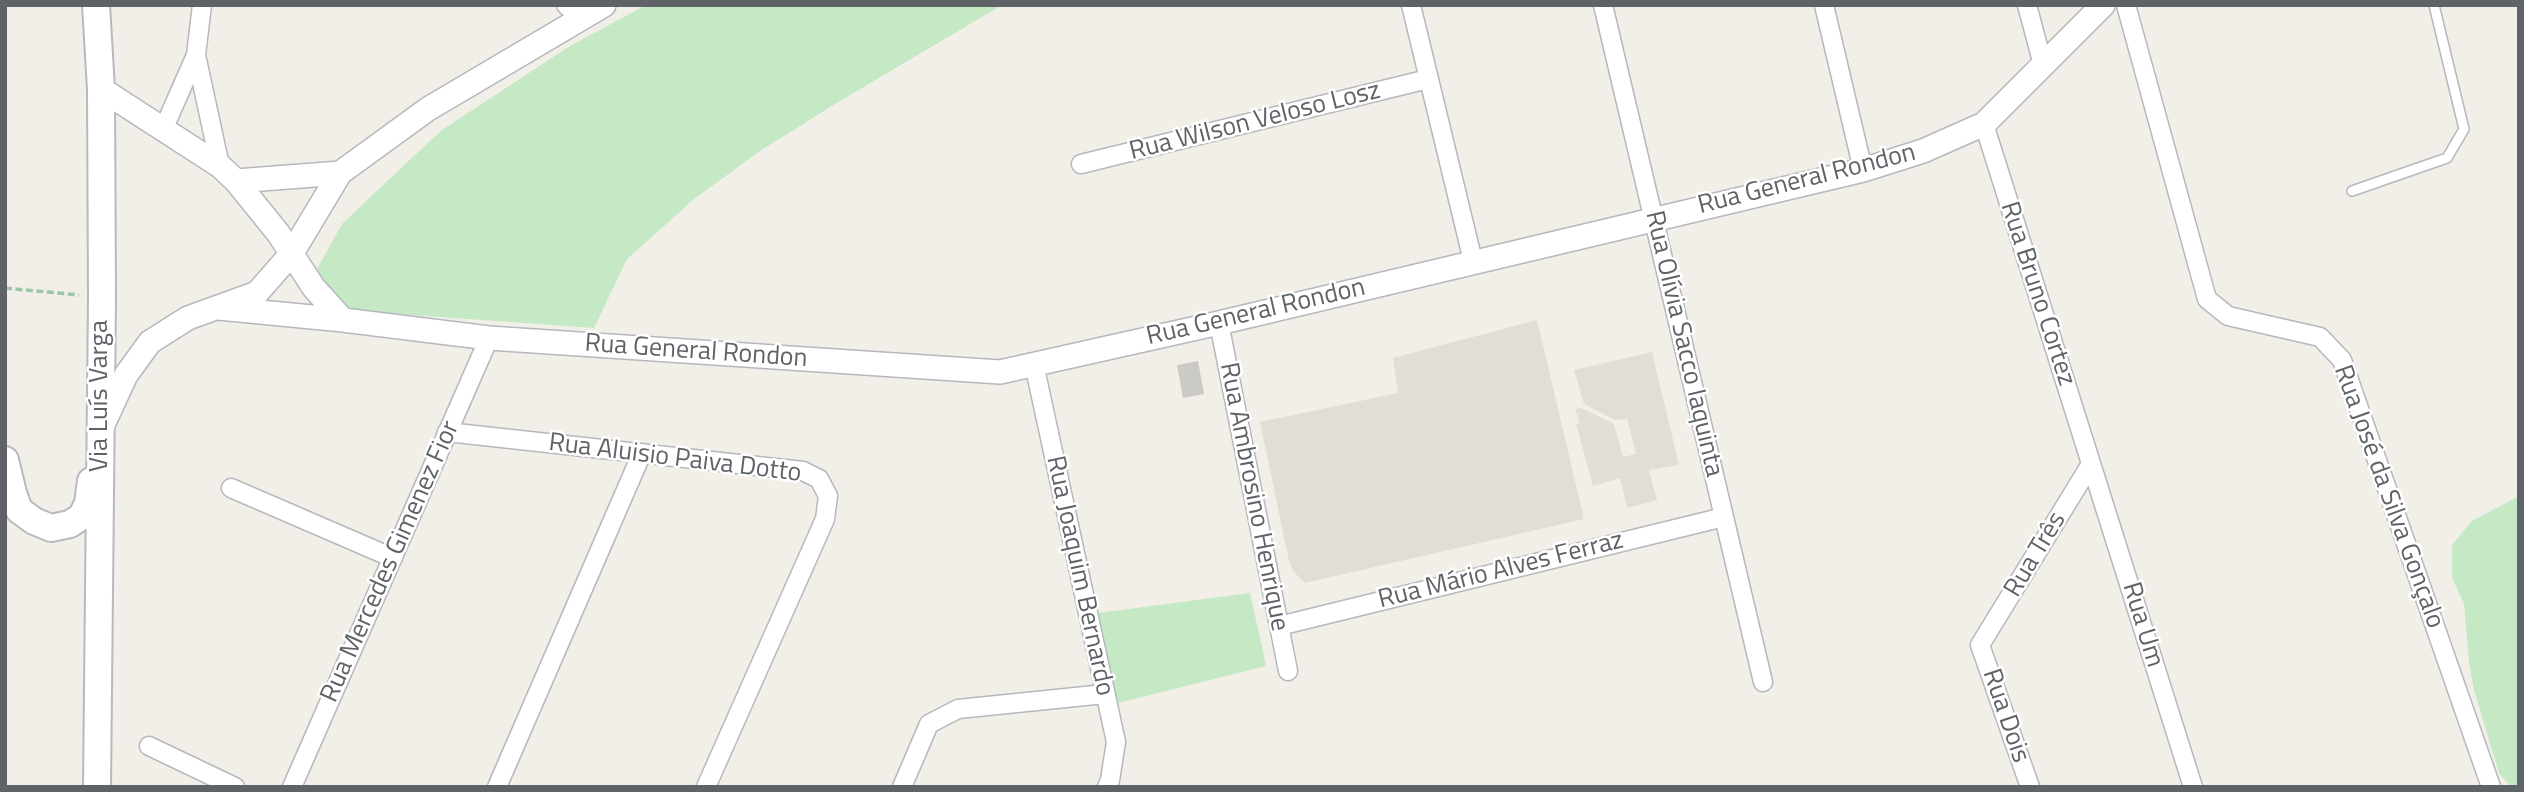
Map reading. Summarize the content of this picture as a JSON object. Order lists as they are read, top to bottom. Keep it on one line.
{"streets":{"main road":["Via Luís Varga"],"street":["Rua Wilson Veloso Losz","Rua General Rondon","Rua Bruno Cortez","Rua Olívia Sacco Iaquinta","Rua Aluisio Paiva Dotto","Rua Ambrosino Henrique","Rua José da Silva Gonçalo","Rua Três","Rua Mercedes Gimenez Fior","Rua Mário Alves Ferraz","Rua Joaquim Bernardo","Rua Um","Rua Dois"]},"crossings":[["Rua General Rondon","Rua Bruno Cortez"],["Rua General Rondon","Rua Olívia Sacco Iaquinta"],["Rua General Rondon","Via Luís Varga"],["Rua General Rondon","Rua Ambrosino Henrique"],["Rua General Rondon","Rua Mercedes Gimenez Fior"],["Rua General Rondon","Rua Joaquim Bernardo"],["Rua Bruno Cortez","Rua Três"],["Rua Bruno Cortez","Rua Um"],["Rua Olívia Sacco Iaquinta","Rua Mário Alves Ferraz"],["Rua Aluisio Paiva Dotto","Rua Mercedes Gimenez Fior"],["Rua Ambrosino Henrique","Rua Mário Alves Ferraz"],["Rua Três","Rua Um"],["Rua Três","Rua Dois"]]}
